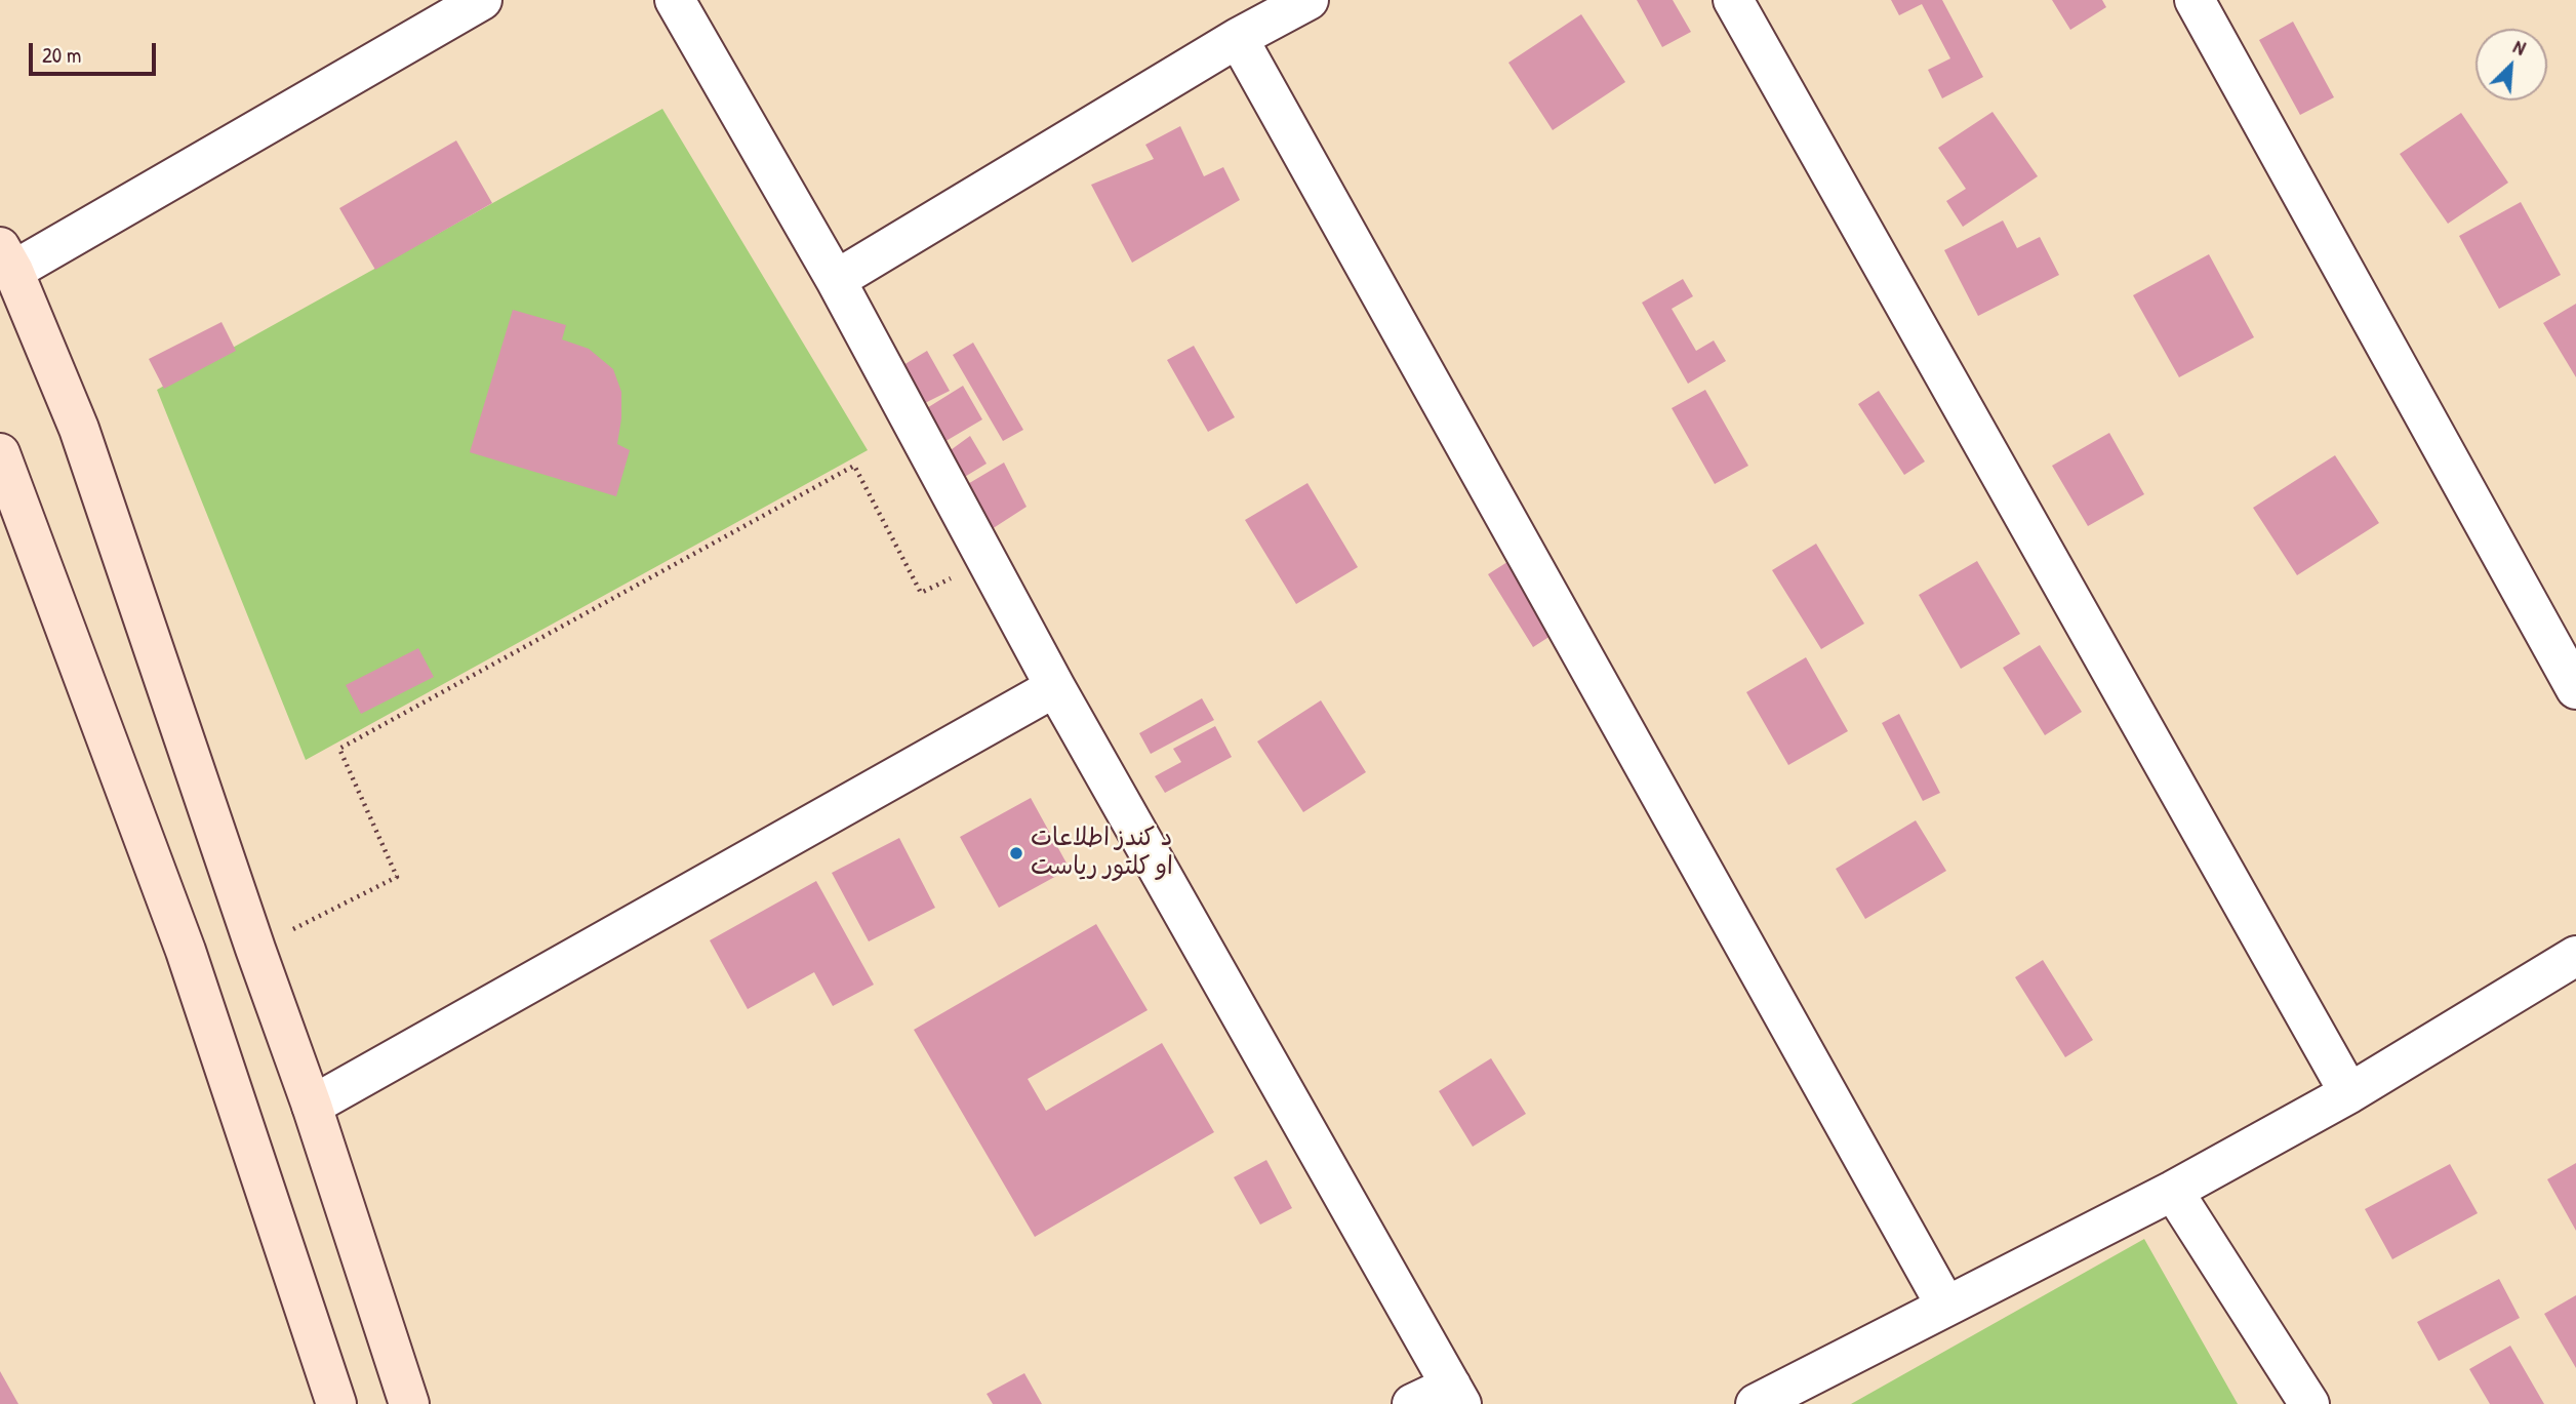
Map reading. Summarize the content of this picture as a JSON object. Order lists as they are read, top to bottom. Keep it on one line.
{"places":["د کندز اطلاعات او کلتور ریاست"],"scale_bar":"20 m","north":"top right"}
